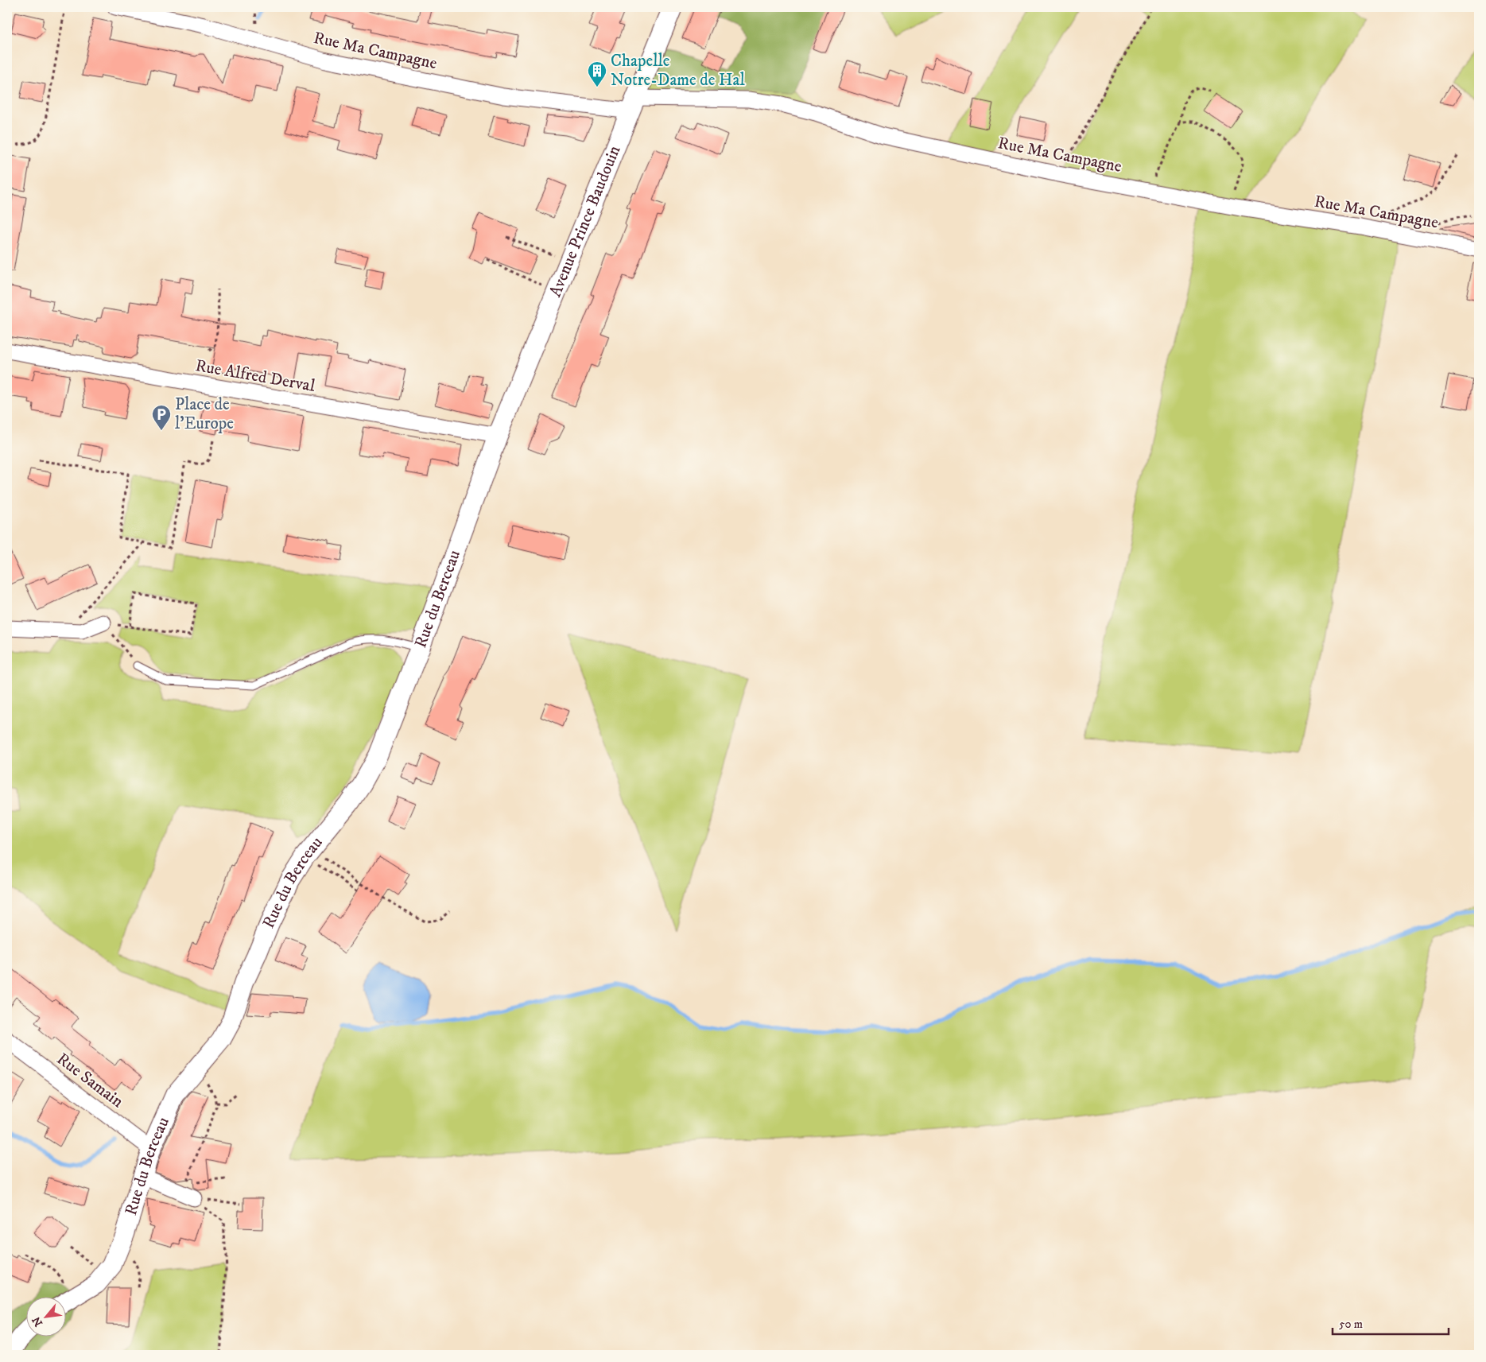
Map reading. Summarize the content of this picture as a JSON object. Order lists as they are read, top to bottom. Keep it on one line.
{"streets":{"street":["Rue Ma Campagne","Avenue Prince Baudouin","Rue Alfred Derval","Rue du Berceau","Rue Samain"]},"crossings":[["Rue Ma Campagne","Avenue Prince Baudouin"],["Avenue Prince Baudouin","Rue Alfred Derval"],["Avenue Prince Baudouin","Rue du Berceau"],["Rue Alfred Derval","Rue du Berceau"],["Rue du Berceau","Rue Samain"]],"places":{"building":["Chapelle Notre-Dame de Hal"],"parking":["Place de l'Europe"]},"scale_bar":"50 m","north":"bottom left"}
